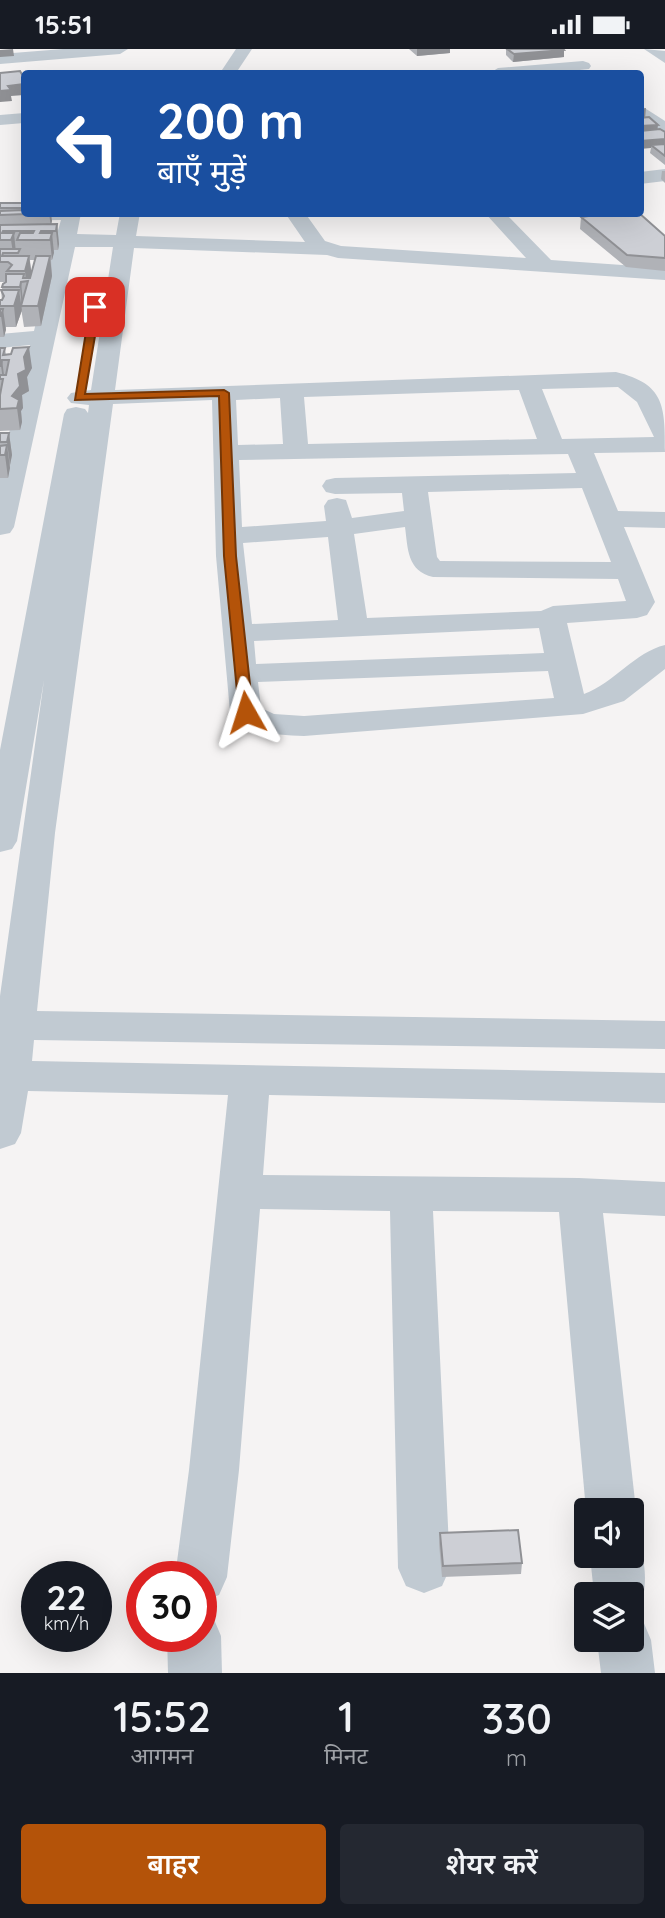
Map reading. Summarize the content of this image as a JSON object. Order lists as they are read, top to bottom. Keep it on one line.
{"page":{"status":"15:51","turn":["200 m","बाएँ मुड़ें"],"speed":"22 km/h","limit":"30","eta":["15:52","आगमन","1","मिनट","330","m"],"buttons":["बाहर","शेयर करें"]}}
